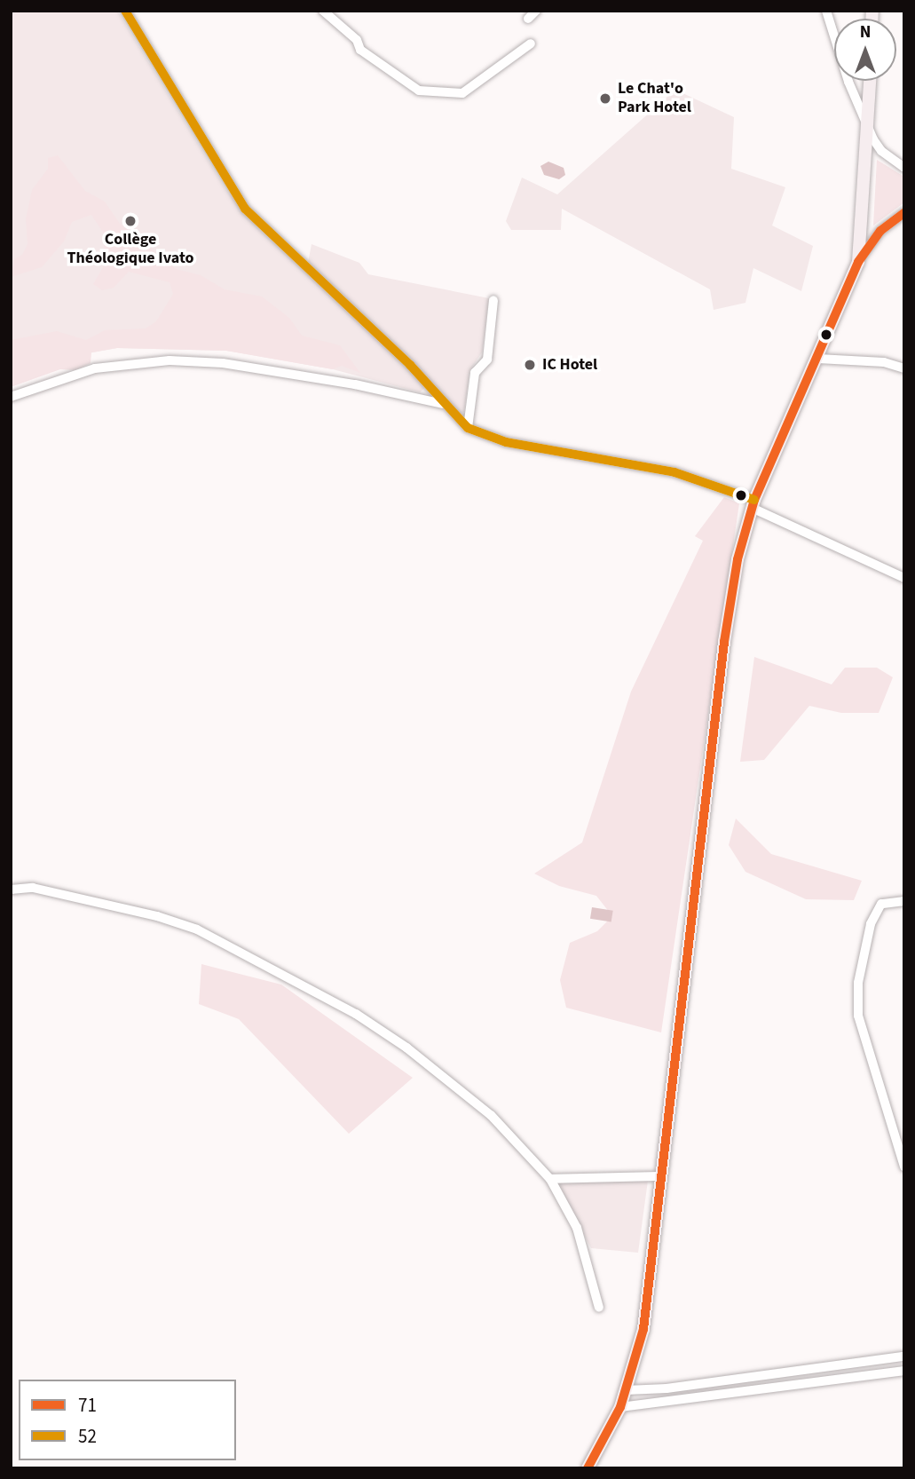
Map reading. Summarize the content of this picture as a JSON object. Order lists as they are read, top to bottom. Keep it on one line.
{"places":["Le Chat'o Park Hotel","Collège Théologique Ivato","IC Hotel"],"lines":["transit line 52","transit line 71"],"legend":["71","52"],"north":"top"}
